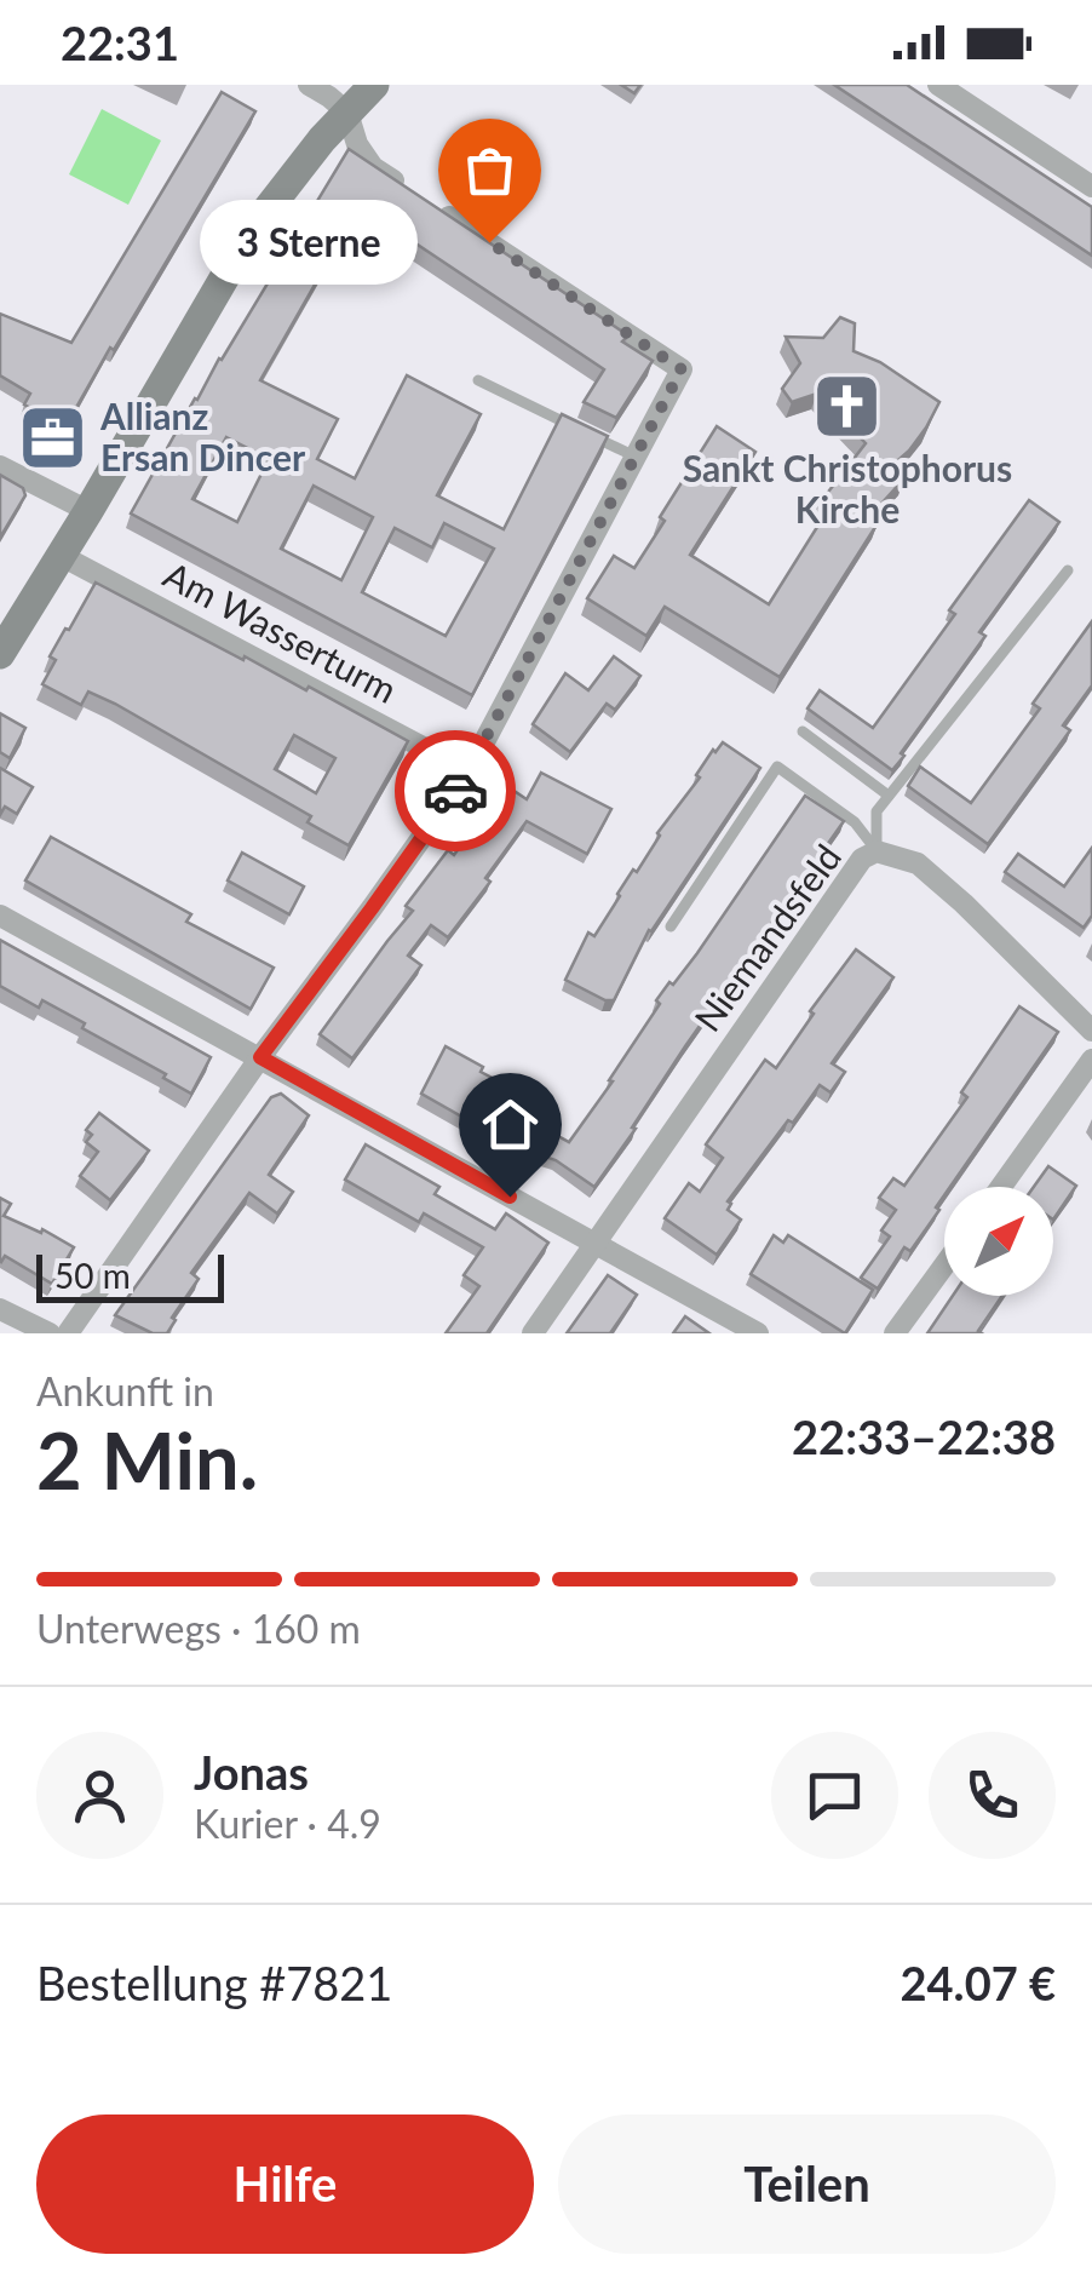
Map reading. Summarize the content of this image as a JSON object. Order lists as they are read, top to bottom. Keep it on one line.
{"streets":{"street":["Am Wasserturm","Niemandsfeld"]},"places":{"other":["3 Sterne"],"church":["Sankt Christophorus Kirche"],"office":["Allianz Ersan Dincer"]},"scale_bar":"50 m","north":"top right","page":{"status":"22:31","bubble":"3 Sterne","scale":"50 m","heading":["2 Min.","Ankunft in","22:33–22:38"],"panel":["Jonas","Kurier · 4.9","Bestellung #7821","24.07 €"],"bar":"Unterwegs · 160 m","buttons":["Hilfe","Teilen"]}}
